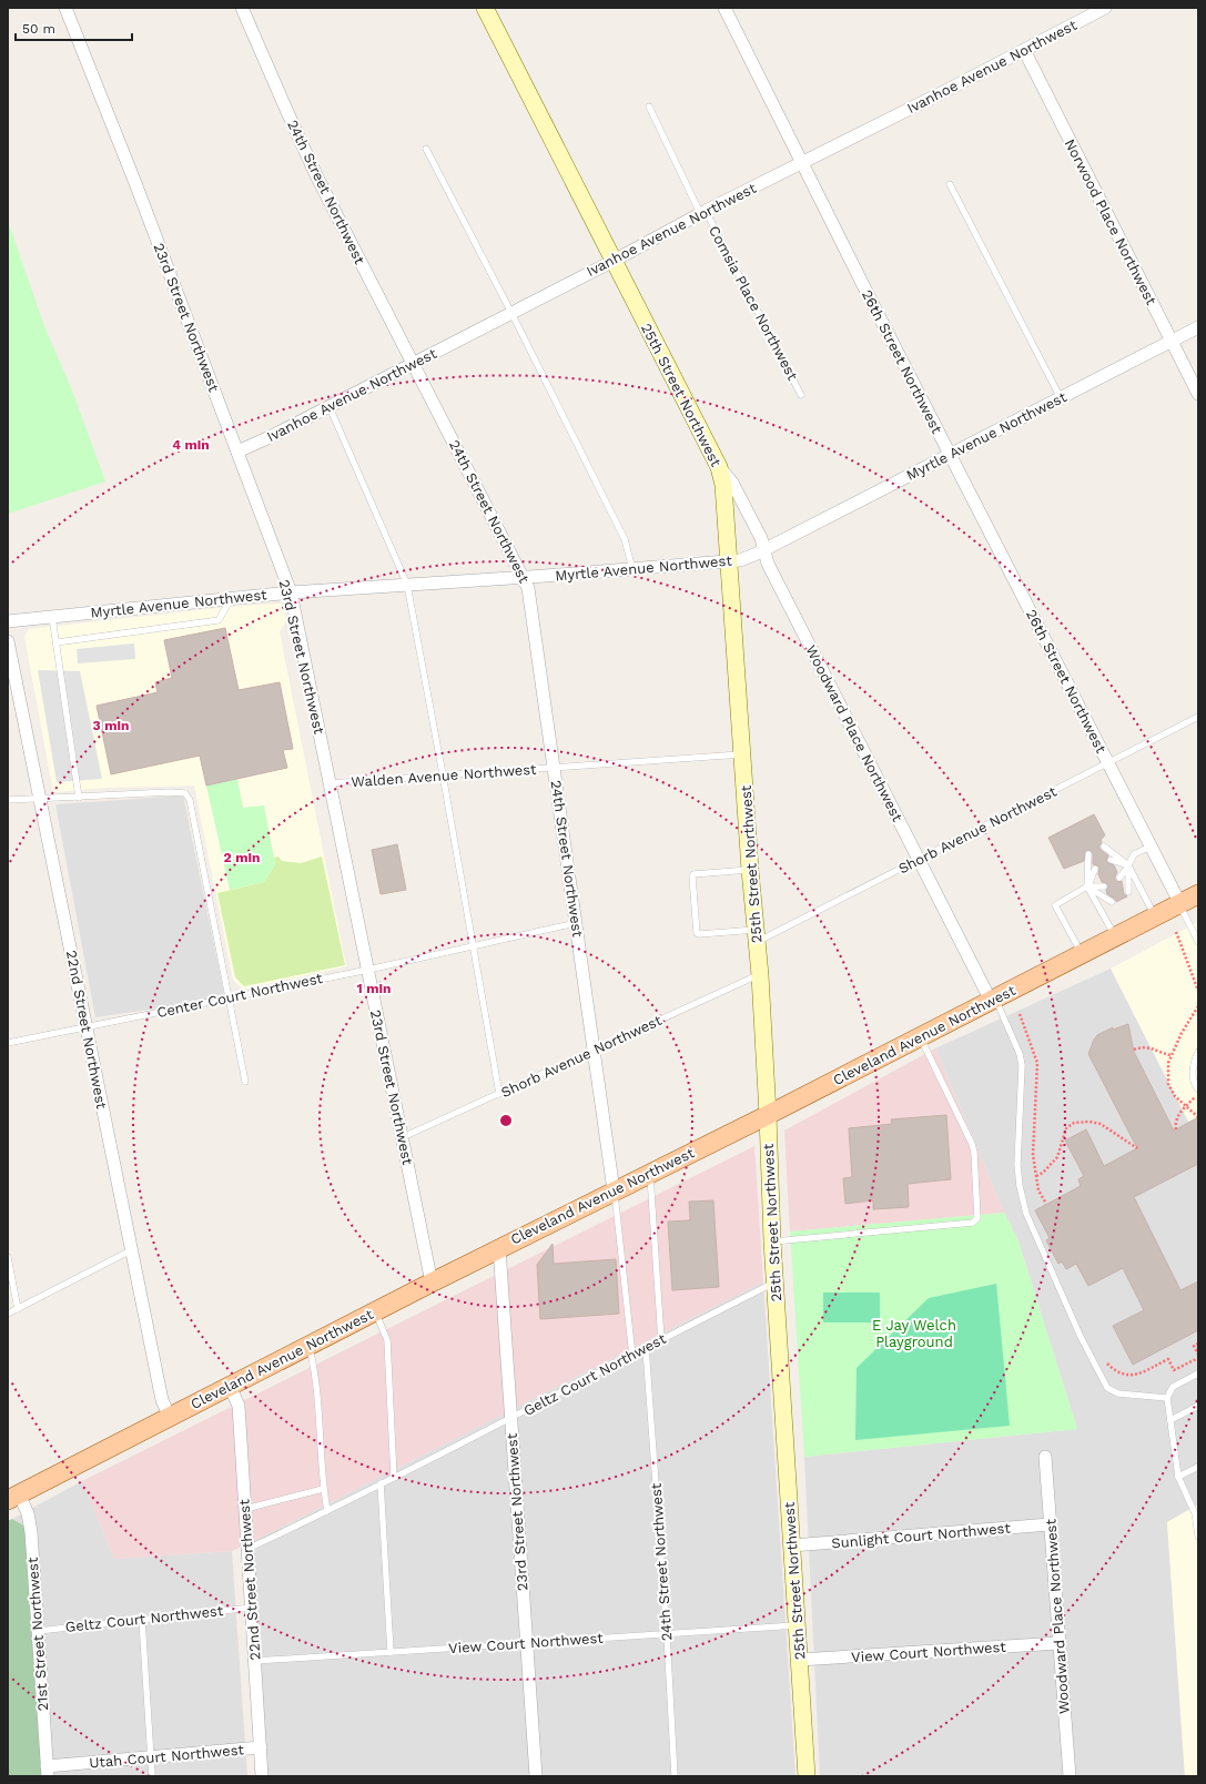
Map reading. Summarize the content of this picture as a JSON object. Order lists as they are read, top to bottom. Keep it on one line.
{"streets":{"main road":["Cleveland Avenue Northwest"],"street":["Ivanhoe Avenue Northwest","24th Street Northwest","Norwood Place Northwest","23rd Street Northwest","26th Street Northwest","25th Street Northwest","Myrtle Avenue Northwest","Woodward Place Northwest","22nd Street Northwest","Sunlight Court Northwest","21st Street Northwest","View Court Northwest","Utah Court Northwest"],"lane":["Comsia Place Northwest","Walden Avenue Northwest","Shorb Avenue Northwest","Center Court Northwest","Geltz Court Northwest"]},"crossings":[["Ivanhoe Avenue Northwest","24th Street Northwest"],["Ivanhoe Avenue Northwest","Norwood Place Northwest"],["Ivanhoe Avenue Northwest","Comsia Place Northwest"],["Ivanhoe Avenue Northwest","23rd Street Northwest"],["Ivanhoe Avenue Northwest","26th Street Northwest"],["Ivanhoe Avenue Northwest","25th Street Northwest"],["24th Street Northwest","Myrtle Avenue Northwest"],["24th Street Northwest","Walden Avenue Northwest"],["24th Street Northwest","Shorb Avenue Northwest"],["24th Street Northwest","Center Court Northwest"],["24th Street Northwest","Cleveland Avenue Northwest"],["24th Street Northwest","Geltz Court Northwest"],["24th Street Northwest","View Court Northwest"],["Norwood Place Northwest","Myrtle Avenue Northwest"],["23rd Street Northwest","Myrtle Avenue Northwest"],["23rd Street Northwest","Walden Avenue Northwest"],["23rd Street Northwest","Shorb Avenue Northwest"],["23rd Street Northwest","Center Court Northwest"],["23rd Street Northwest","Cleveland Avenue Northwest"],["23rd Street Northwest","Geltz Court Northwest"],["23rd Street Northwest","View Court Northwest"],["26th Street Northwest","Myrtle Avenue Northwest"],["26th Street Northwest","Shorb Avenue Northwest"],["26th Street Northwest","Cleveland Avenue Northwest"],["25th Street Northwest","Myrtle Avenue Northwest"],["25th Street Northwest","Woodward Place Northwest"],["25th Street Northwest","Walden Avenue Northwest"],["25th Street Northwest","Shorb Avenue Northwest"],["25th Street Northwest","Cleveland Avenue Northwest"],["25th Street Northwest","Geltz Court Northwest"],["25th Street Northwest","Sunlight Court Northwest"],["25th Street Northwest","View Court Northwest"],["Myrtle Avenue Northwest","Woodward Place Northwest"],["Woodward Place Northwest","Shorb Avenue Northwest"],["Woodward Place Northwest","Cleveland Avenue Northwest"],["Woodward Place Northwest","Sunlight Court Northwest"],["Woodward Place Northwest","View Court Northwest"],["Center Court Northwest","22nd Street Northwest"],["22nd Street Northwest","Cleveland Avenue Northwest"],["22nd Street Northwest","Geltz Court Northwest"],["22nd Street Northwest","View Court Northwest"],["22nd Street Northwest","Utah Court Northwest"],["Cleveland Avenue Northwest","21st Street Northwest"],["Geltz Court Northwest","21st Street Northwest"],["21st Street Northwest","Utah Court Northwest"]],"parks":["E Jay Welch Playground"],"scale_bar":"50 m","rings":["4 min","3 min","2 min","1 min"]}
